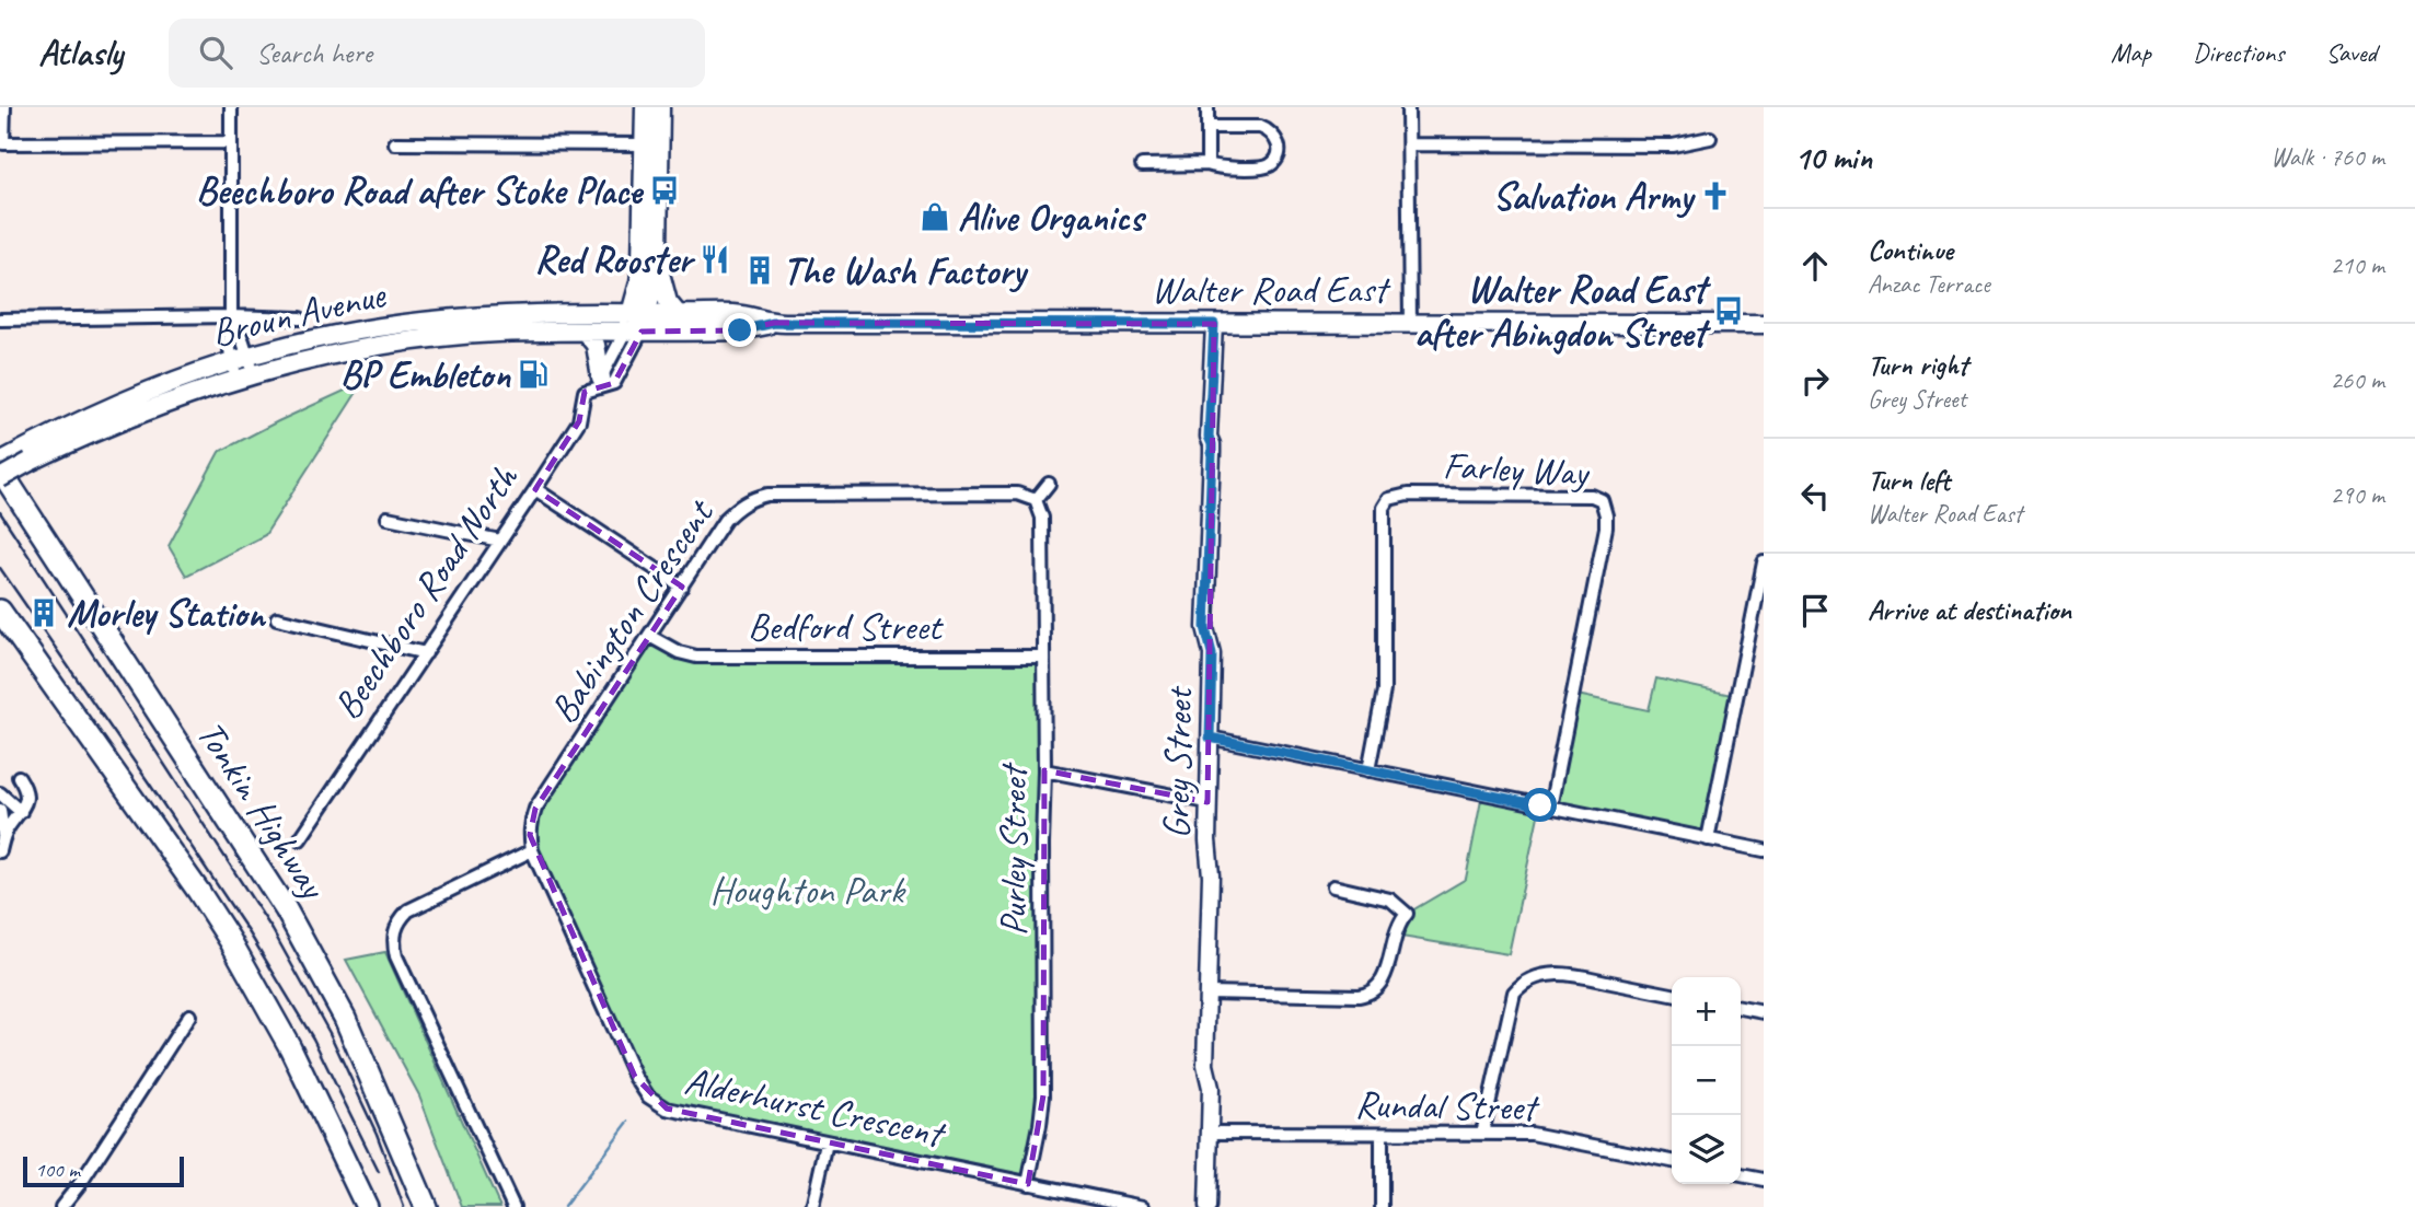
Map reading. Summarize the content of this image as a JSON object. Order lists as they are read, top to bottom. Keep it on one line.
{"streets":{"highway":["Tonkin Highway"],"main road":["Walter Road East","Broun Avenue","Beechboro Road North"],"street":["Farley Way","Babington Crescent","Bedford Street","Grey Street","Purley Street","Rundal Street","Alderhurst Crescent"]},"crossings":[["Walter Road East","Broun Avenue"],["Walter Road East","Beechboro Road North"],["Walter Road East","Grey Street"],["Broun Avenue","Beechboro Road North"],["Babington Crescent","Bedford Street"],["Babington Crescent","Purley Street"],["Babington Crescent","Alderhurst Crescent"],["Bedford Street","Purley Street"],["Grey Street","Rundal Street"],["Purley Street","Alderhurst Crescent"]],"parks":["Houghton Park"],"places":{"bus stop":["Beechboro Road after Stoke Place","Walter Road East after Abingdon Street"],"church":["Salvation Army"],"shop":["Alive Organics"],"restaurant":["Red Rooster"],"building":["The Wash Factory","Morley Station"],"fuel station":["BP Embleton"]},"scale_bar":"100 m","page":{"header":"Atlasly","search":"Search here","nav":["Map","Directions","Saved"],"heading":["10 min","Walk · 760 m"],"list":[["Continue","Anzac Terrace","210 m"],["Turn right","Grey Street","260 m"],["Turn left","Walter Road East","290 m"],"Arrive at destination"],"map_buttons":["+","−"],"scale":"100 m"}}
